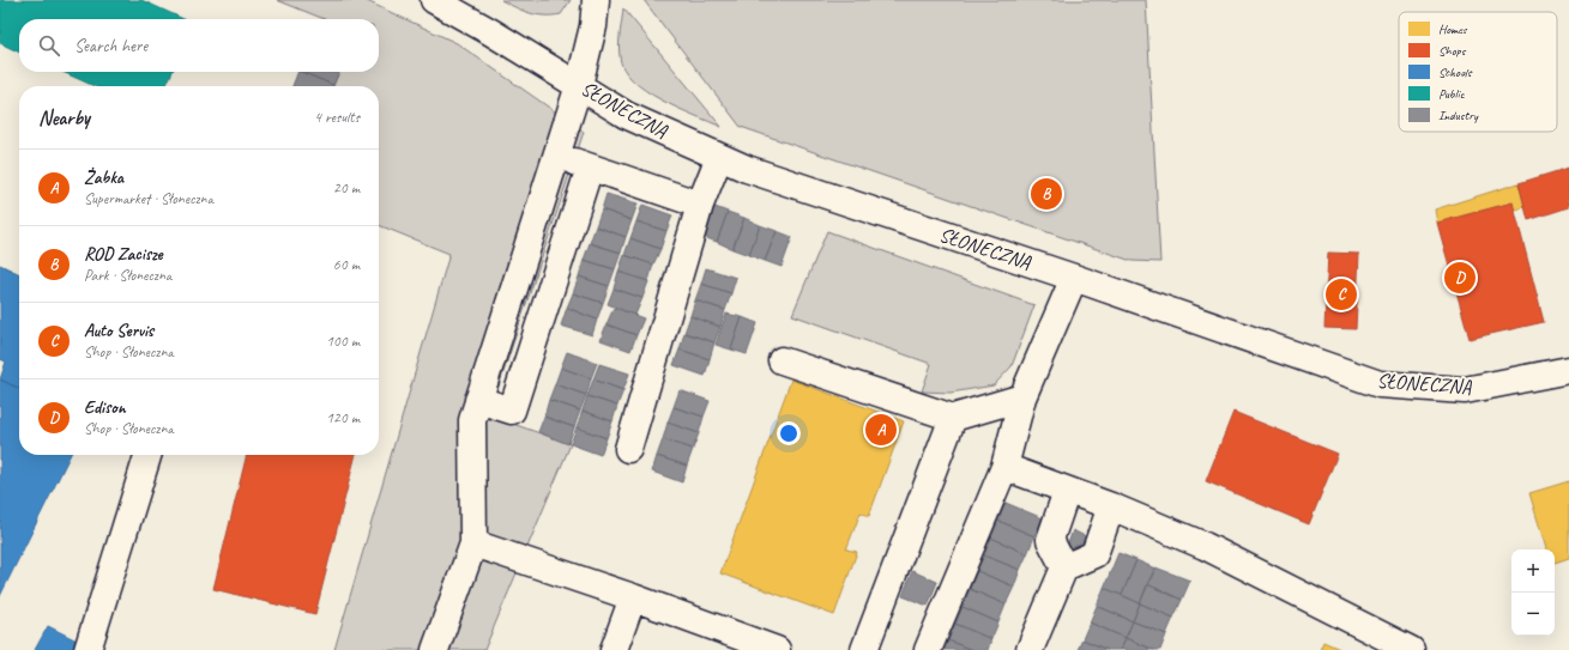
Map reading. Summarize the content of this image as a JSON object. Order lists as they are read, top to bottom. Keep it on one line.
{"streets":{"street":["SŁONECZNA"]},"legend":["Homes","Shops","Schools","Public","Industry"],"page":{"search":"Search here","heading":["Nearby","4 results"],"list":[{"mark":"A","name":"Żabka","note":"Supermarket · Słoneczna","value":"20 m"},{"mark":"B","name":"ROD Zacisze","note":"Park · Słoneczna","value":"60 m"},{"mark":"C","name":"Auto Servis","note":"Shop · Słoneczna","value":"100 m"},{"mark":"D","name":"Edison","note":"Shop · Słoneczna","value":"120 m"}],"pins":["B","D","C","A"],"map_buttons":["+","−"]}}
